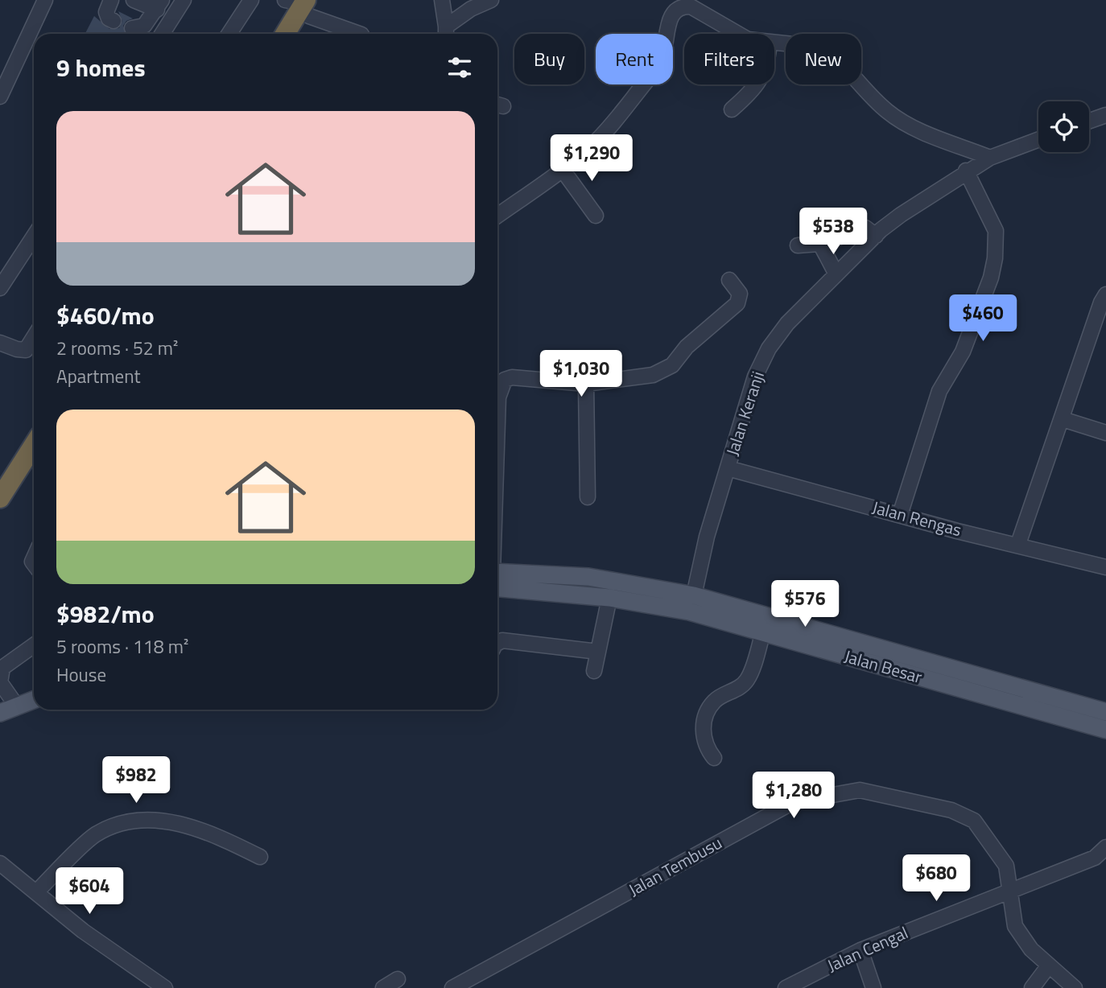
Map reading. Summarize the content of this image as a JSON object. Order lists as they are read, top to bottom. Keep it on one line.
{"streets":{"main road":["Jalan Besar"],"street":["Jalan Keranji","Jalan Rengas","Jalan Tembusu","Jalan Cengal"]},"crossings":[["Jalan Keranji","Jalan Rengas"],["Jalan Keranji","Jalan Besar"],["Jalan Tembusu","Jalan Cengal"]],"page":{"chip":["Buy","Rent","Filters","New"],"heading":"9 homes","list":[{"name":"$460/mo","note":"2 rooms · 52 m² · Apartment"},{"name":"$982/mo","note":"5 rooms · 118 m² · House"}],"price":["$1,290","$538","$460","$1,030","$576","$982","$1,280","$680","$604"]}}
